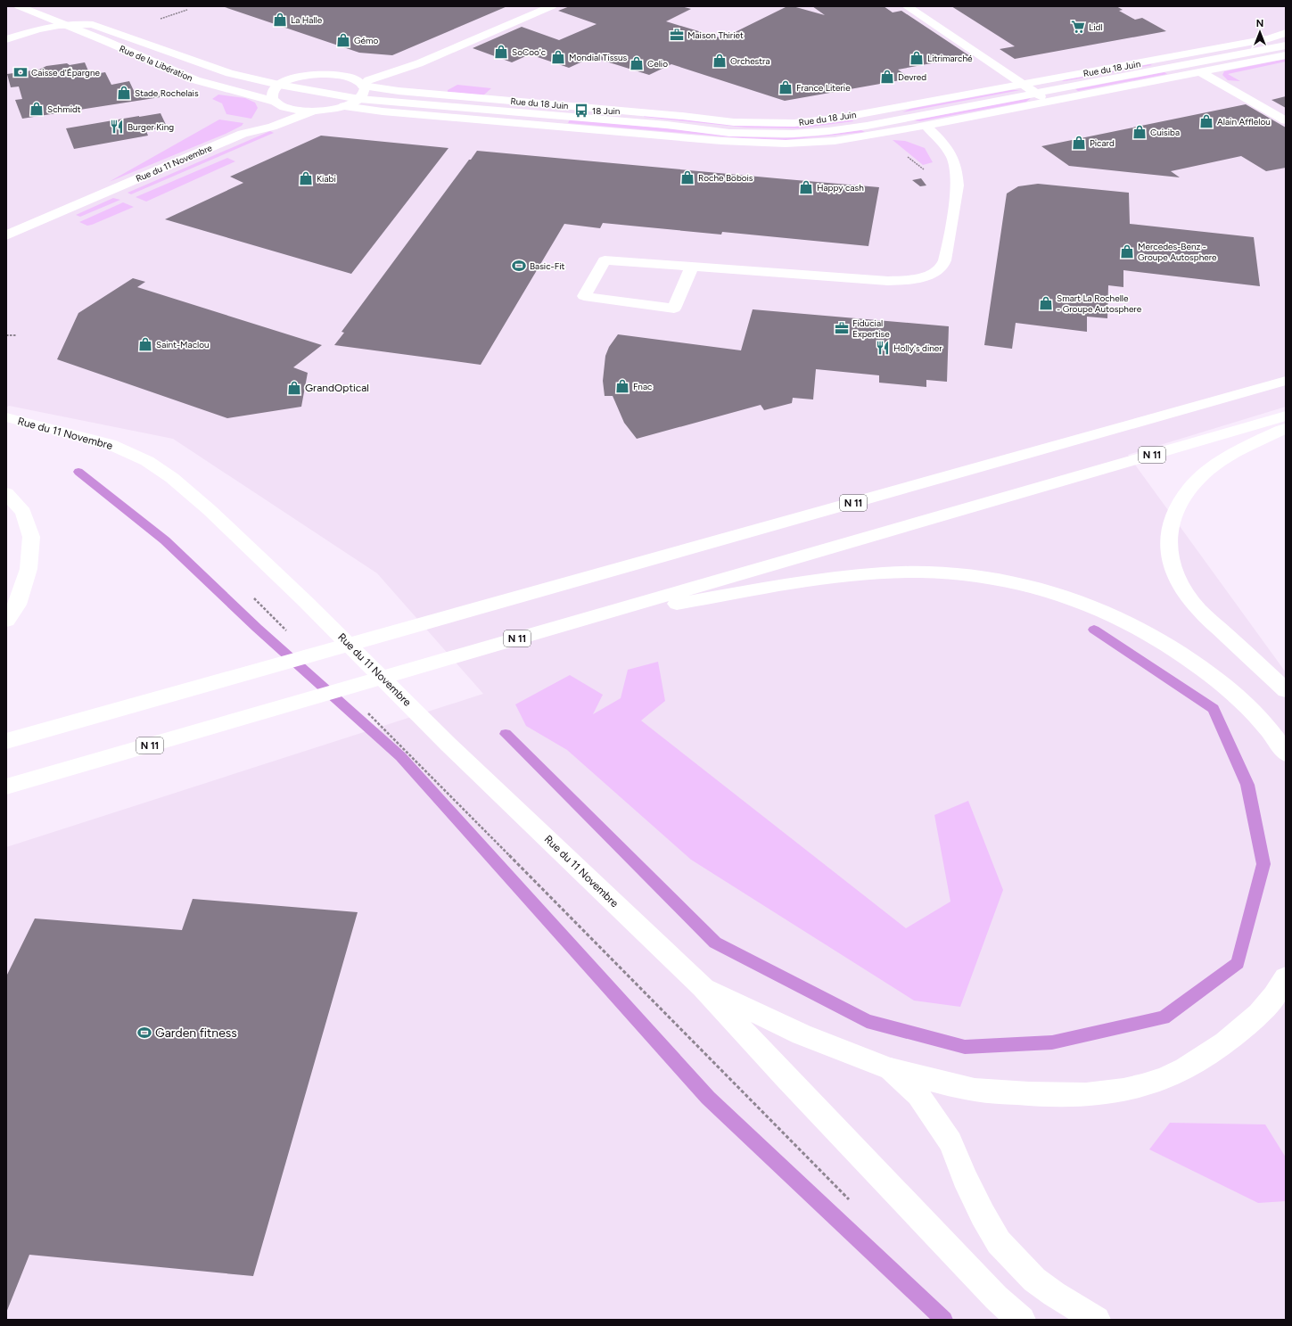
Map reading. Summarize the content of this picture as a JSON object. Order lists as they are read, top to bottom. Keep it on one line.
{"streets":{"main road":["Rue de la Libération","Rue du 18 Juin","Rue du 11 Novembre","N 11"]},"crossings":[["Rue de la Libération","Rue du 11 Novembre"]],"places":{"shop":["La Halle","Gémo","SoCoo'c","Mondial Tissus","Litrimarché","Orchestra","Celio","Devred","France Literie","Stade Rochelais","Schmidt","Alain Afflelou","Cuisiba","Picard","Roche Bobois","Kiabi","Happy cash","Mercedes-Benz - Groupe Autosphere","Smart La Rochelle - Groupe Autosphere","Saint-Maclou","Fnac","GrandOptical"],"supermarket":["Lidl"],"office":["Maison Thiriet","Fiducial Expertise"],"bank":["Caisse d'Épargne"],"bus stop":["18 Juin"],"restaurant":["Burger King","Holly's diner"],"sports":["Basic-Fit","Garden fitness"]},"north":"top"}
